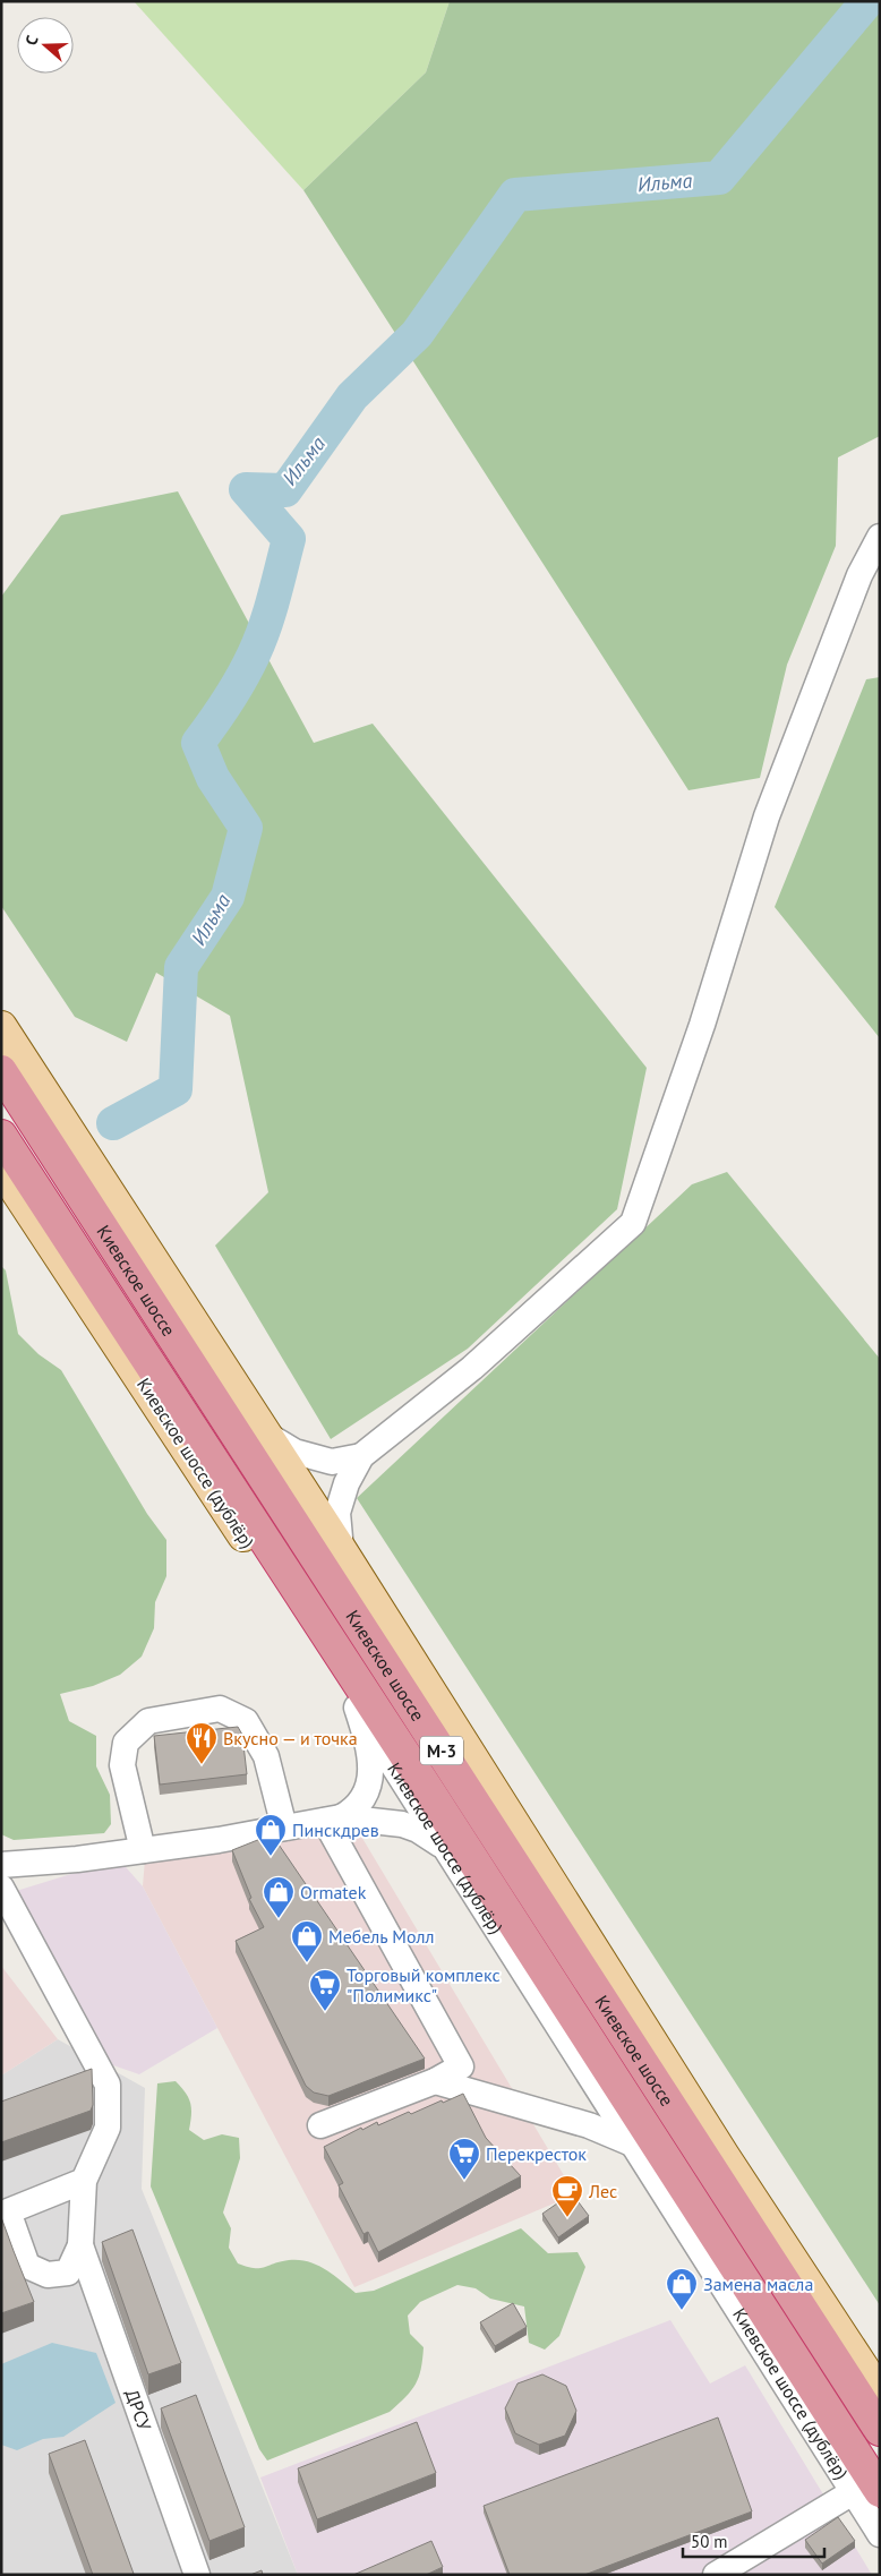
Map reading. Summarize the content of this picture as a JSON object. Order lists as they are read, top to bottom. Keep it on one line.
{"streets":{"highway":["Киевское шоссе","М-3"],"main road":["Киевское шоссе (дублёр)"],"street":["ДРСУ"]},"crossings":[["Киевское шоссе","Киевское шоссе (дублёр)"]],"water":["Ильма"],"places":{"restaurant":["Вкусно — и точка"],"shop":["Пинскдрев","Ormatek","Мебель Молл","Замена масла"],"supermarket":["Торговый комплекс \"Полимикс\"","Перекресток"],"cafe":["Лес"]},"scale_bar":"50 m","north":"left"}
